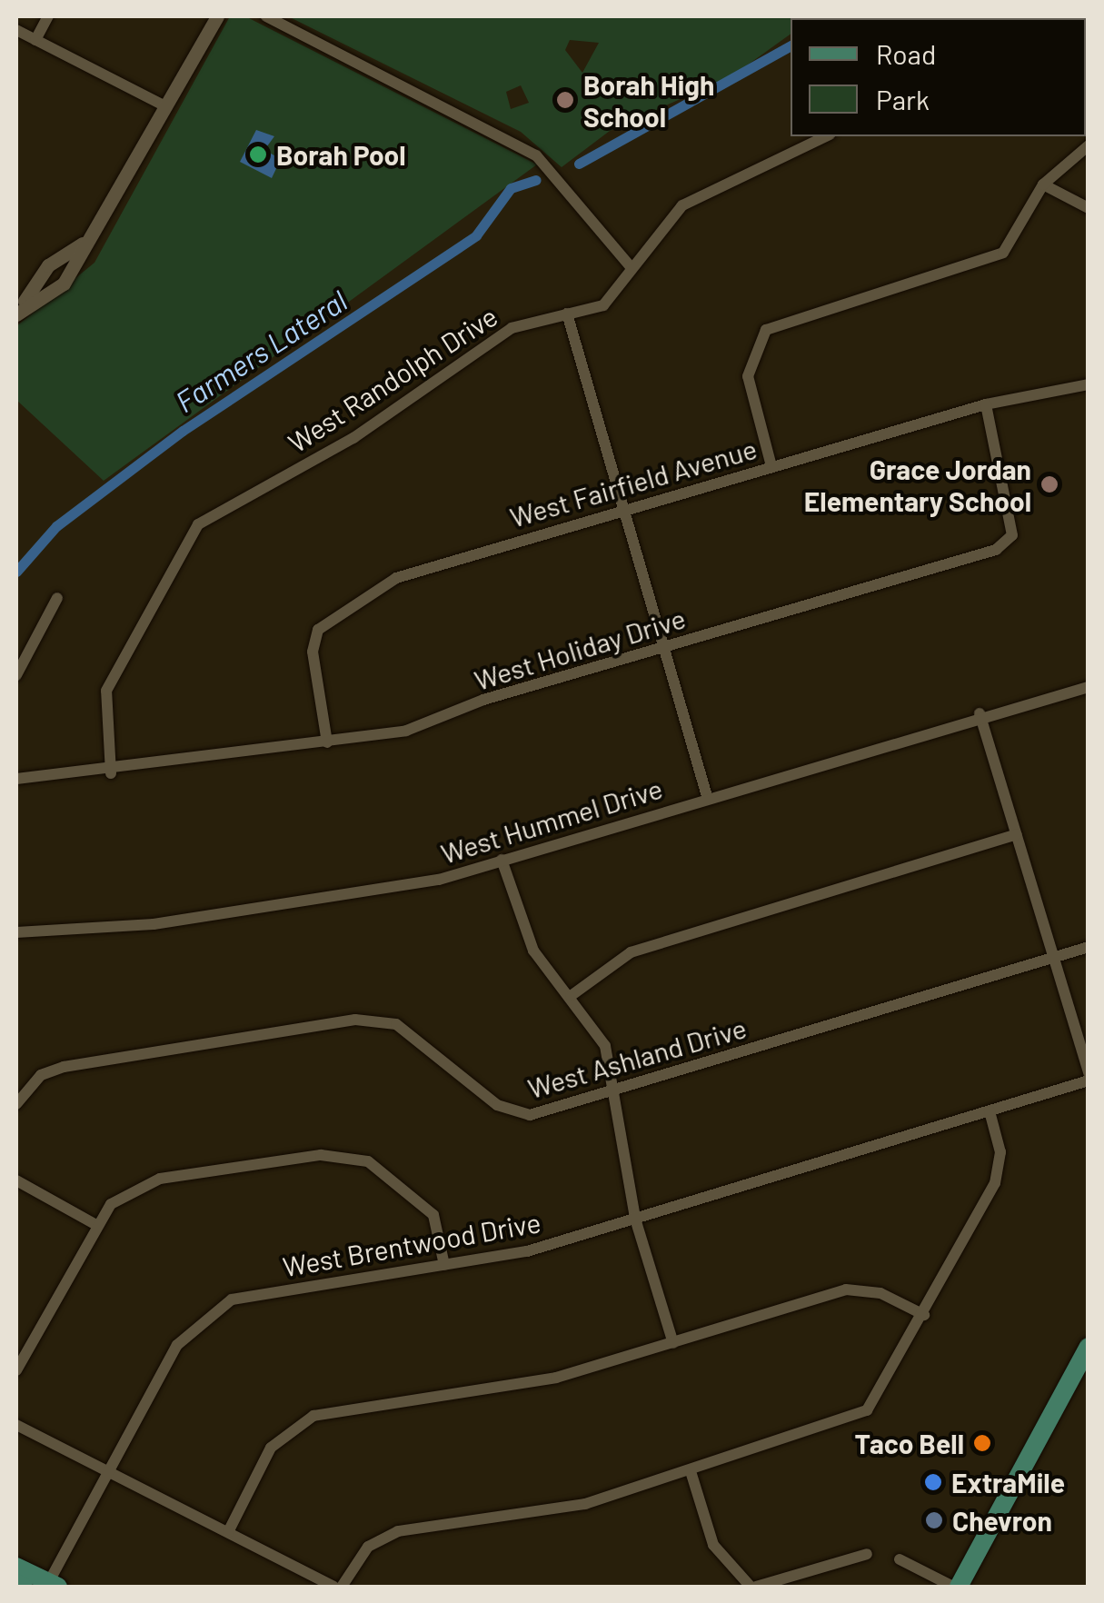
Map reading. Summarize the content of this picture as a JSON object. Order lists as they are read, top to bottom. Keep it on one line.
{"streets":{"street":["West Randolph Drive","West Fairfield Avenue","West Holiday Drive","West Hummel Drive","West Ashland Drive","West Brentwood Drive"]},"crossings":[["West Randolph Drive","West Holiday Drive"],["West Fairfield Avenue","West Holiday Drive"]],"water":["Farmers Lateral"],"places":["Borah High School","Borah Pool","Grace Jordan Elementary School","Taco Bell","ExtraMile","Chevron"],"legend":["Road","Park"]}
